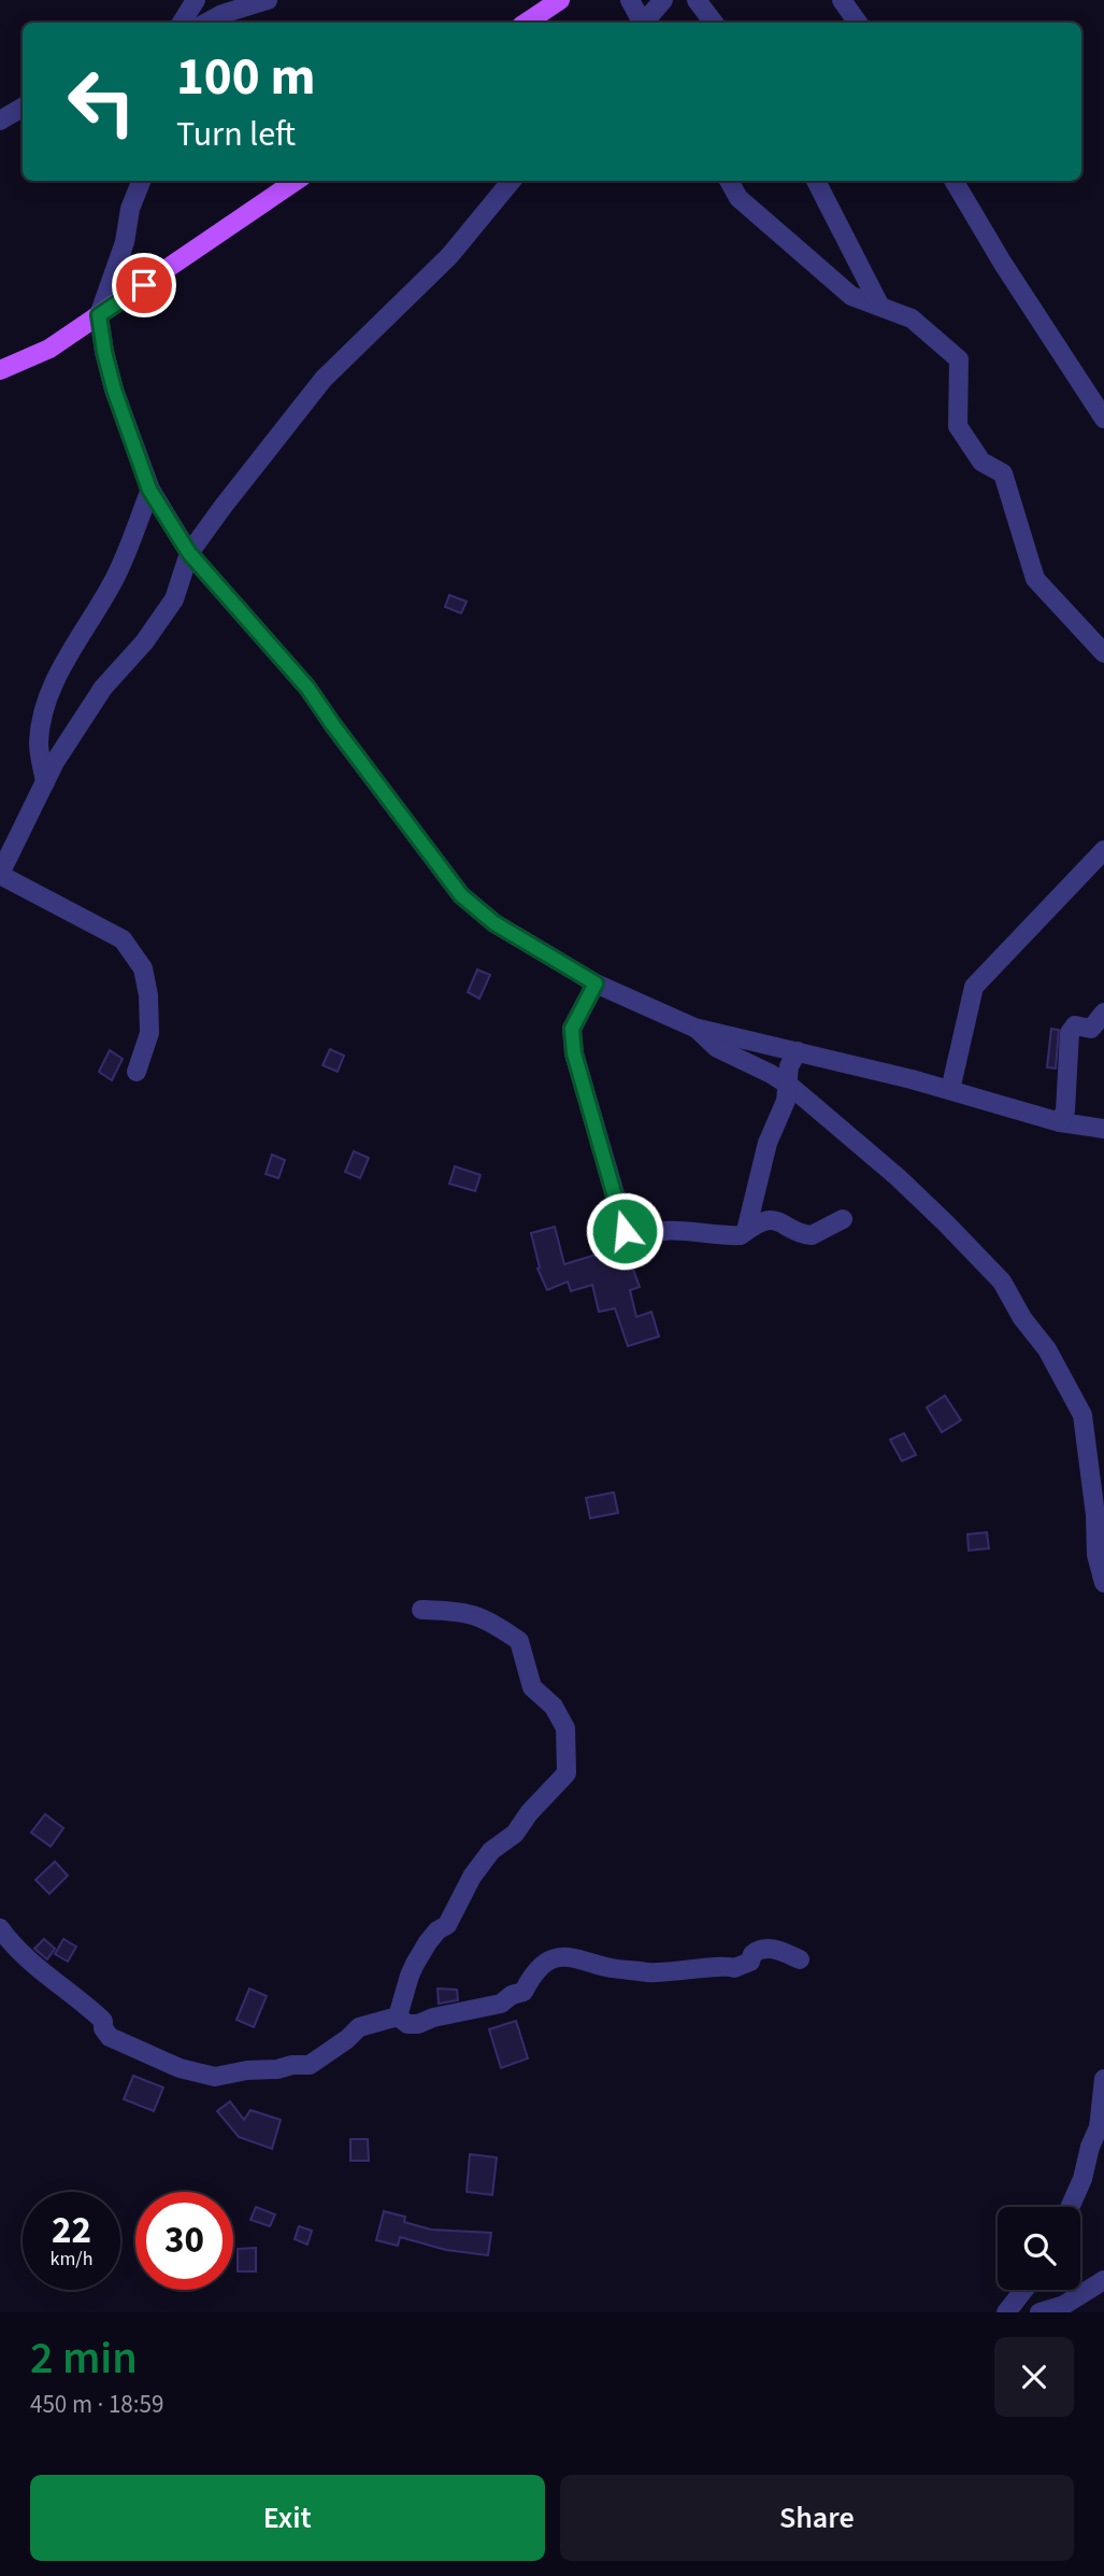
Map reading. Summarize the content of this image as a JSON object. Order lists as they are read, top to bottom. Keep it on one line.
{"page":{"turn":["100 m","Turn left"],"speed":"22 km/h","limit":"30","heading":["2 min","450 m · 18:59"],"buttons":["Exit","Share"]}}
